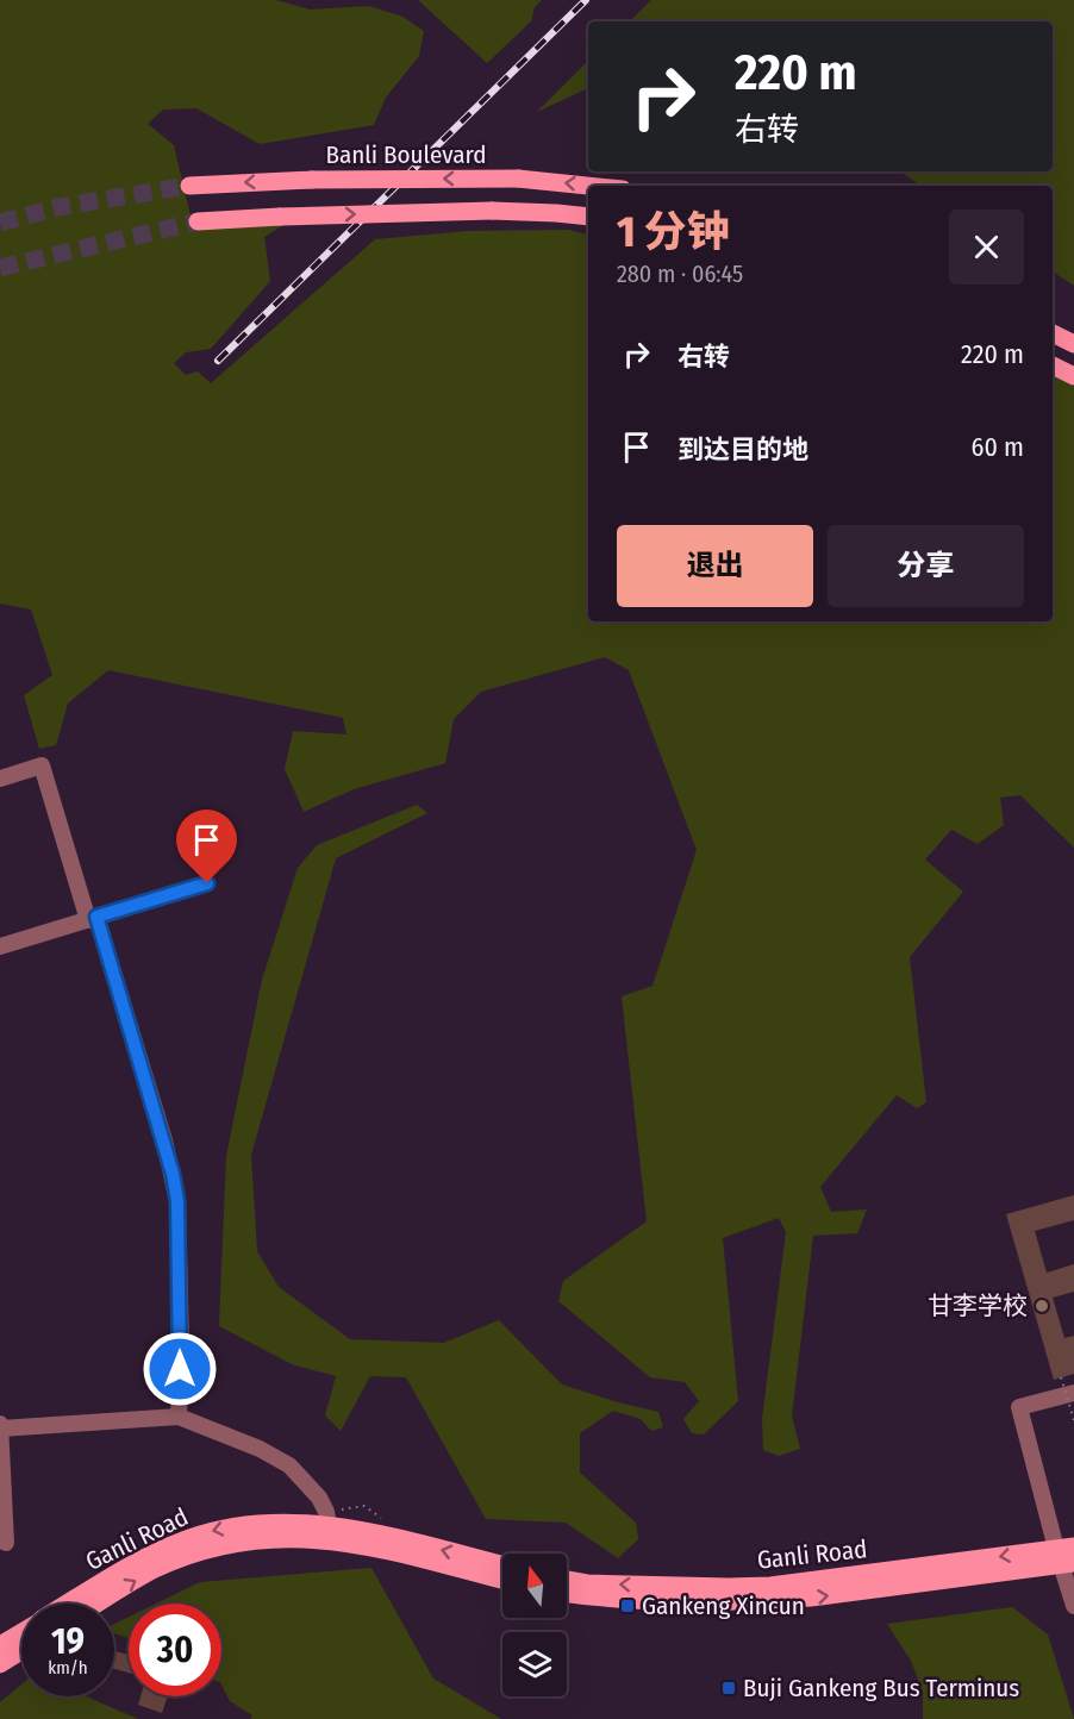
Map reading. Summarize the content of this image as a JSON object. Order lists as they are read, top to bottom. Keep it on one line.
{"streets":{"main road":["Banli Boulevard","Ganli Road"]},"places":{"other":["甘李学校"],"transit":["Gankeng Xincun","Buji Gankeng Bus Terminus"]},"north":"top","page":{"turn":["220 m","右转"],"heading":["1 分钟","280 m · 06:45"],"list":[{"name":"右转","value":"220 m"},{"name":"到达目的地","value":"60 m"}],"buttons":["退出","分享"],"speed":"19 km/h","limit":"30"}}
